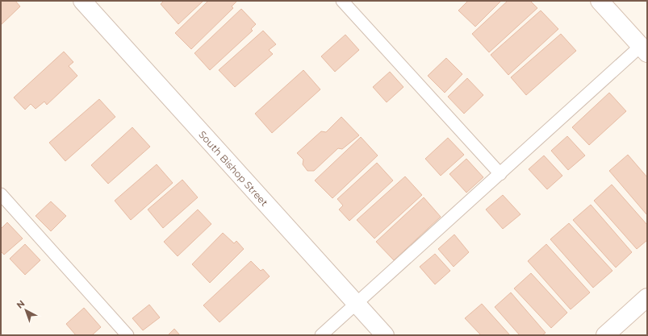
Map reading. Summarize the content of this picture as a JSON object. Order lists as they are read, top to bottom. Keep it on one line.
{"streets":{"street":["South Bishop Street"]},"north":"top left"}
